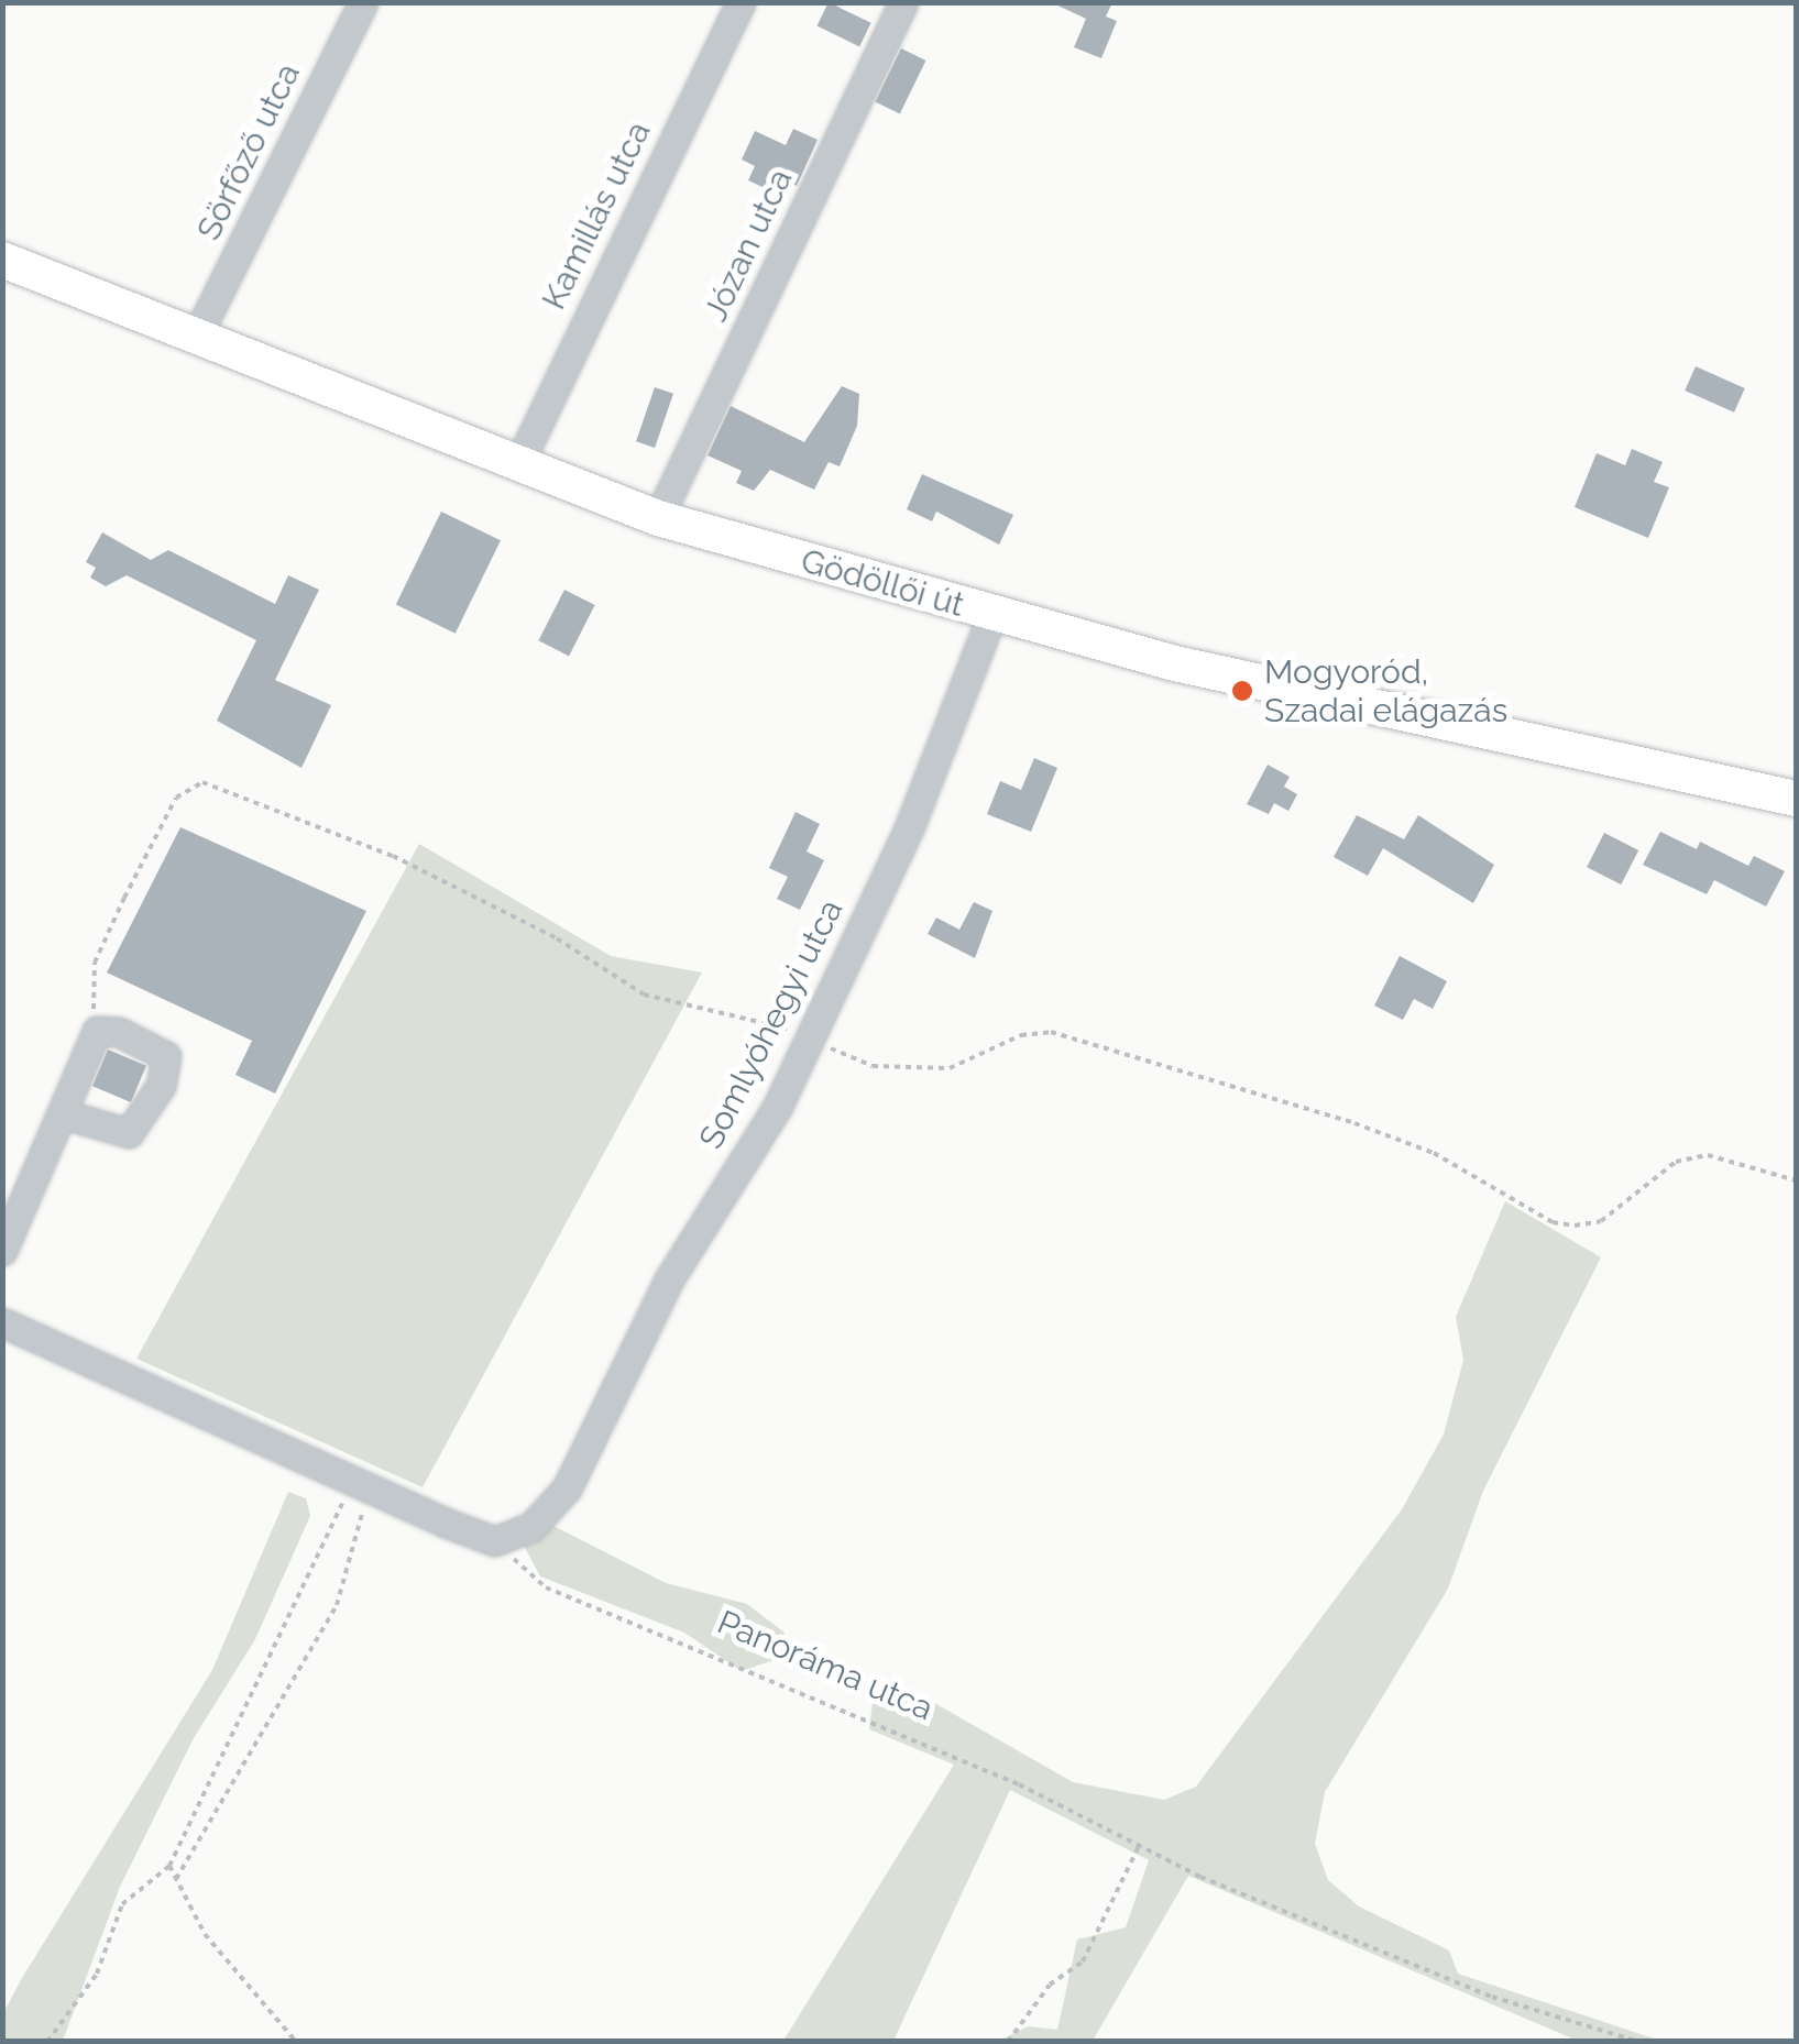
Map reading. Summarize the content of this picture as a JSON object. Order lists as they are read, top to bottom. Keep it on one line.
{"streets":{"main road":["Gödöllői út"],"street":["Sörfőző utca","Kamillás utca","Józan utca","Somlyóhegyi utca"],"path":["Panoráma utca"]},"crossings":[["Sörfőző utca","Gödöllői út"],["Kamillás utca","Gödöllői út"],["Józan utca","Gödöllői út"],["Gödöllői út","Somlyóhegyi utca"],["Somlyóhegyi utca","Panoráma utca"]],"places":["Mogyoród, Szadai elágazás"]}
